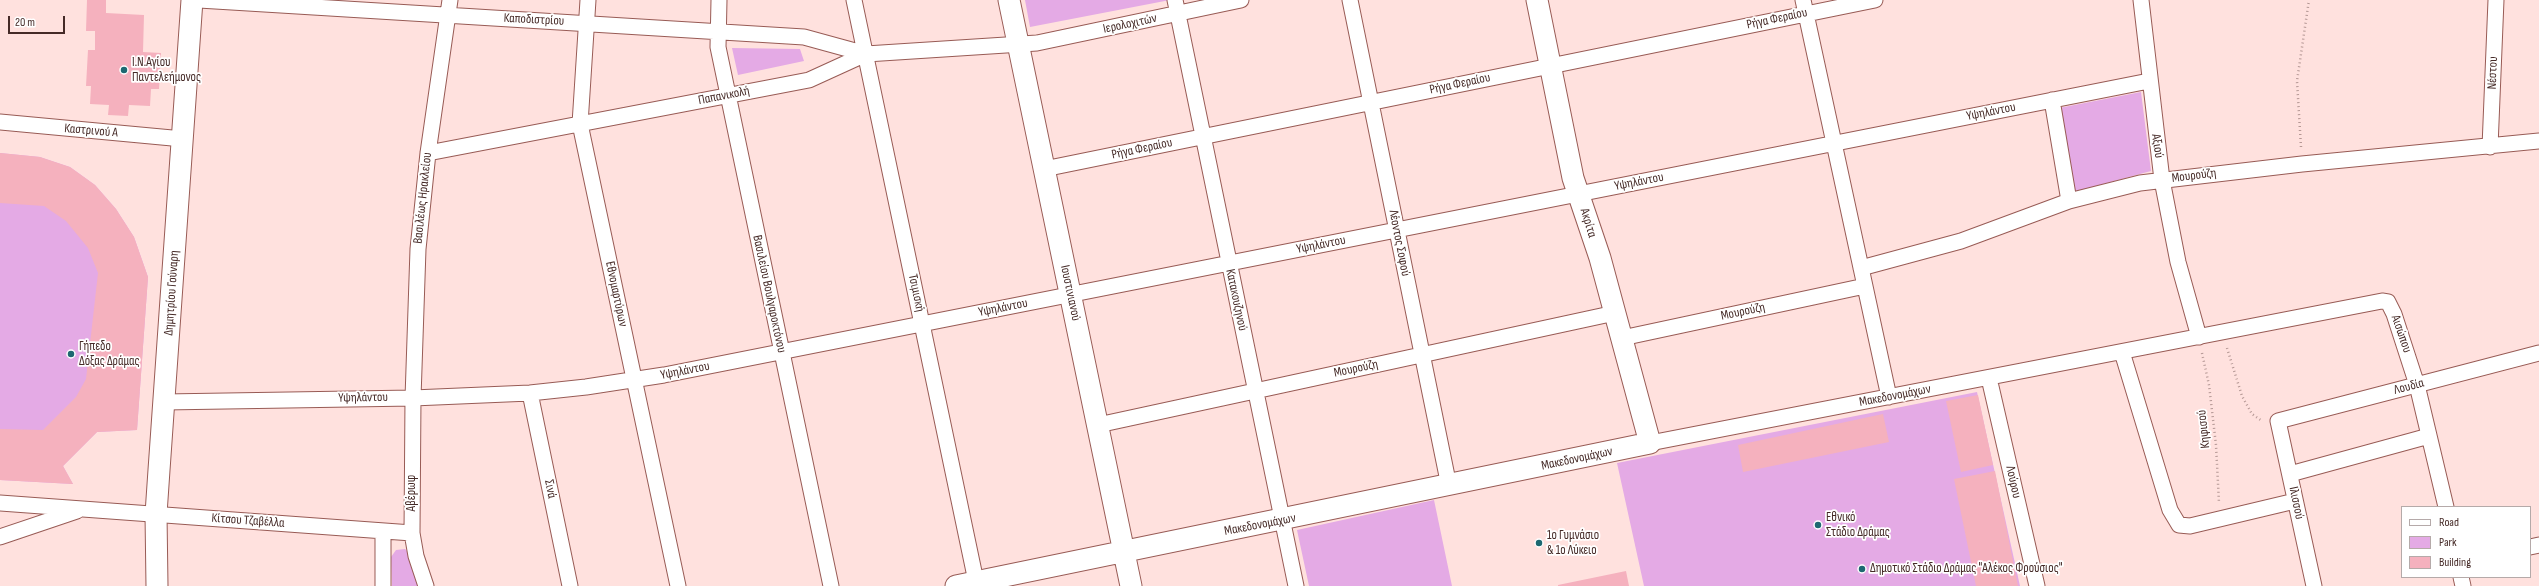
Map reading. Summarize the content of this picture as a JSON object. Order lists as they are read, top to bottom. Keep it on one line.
{"streets":{"street":["Ρήγα Φεραίου","Καποδιστρίου","Ιερολοχιτών","Νέστου","Παπανικολή","Υψηλάντου","Καστρινού Α","Αξιού","Μουρούζη","Βασιλέως Ηρακλείου","Ακρίτα","Λέοντος Σοφού","Δημητρίου Γούναρη","Τσιμισκή","Ιουστινιανού","Εθνομαρτύρων","Βασιλείου Βουλγαροκτόνου","Κατακουζηνού","Αισώπου","Λουδία","Μακεδονομάχων","Λούρου","Σινά","Αβέρωφ","Ιλισσού","Κίτσου Τζαβέλλα"],"path":["Κηφισού"]},"crossings":[["Ρήγα Φεραίου","Ακρίτα"],["Ρήγα Φεραίου","Λέοντος Σοφού"],["Ρήγα Φεραίου","Ιουστινιανού"],["Ρήγα Φεραίου","Κατακουζηνού"],["Καποδιστρίου","Παπανικολή"],["Καποδιστρίου","Βασιλέως Ηρακλείου"],["Καποδιστρίου","Τσιμισκή"],["Καποδιστρίου","Εθνομαρτύρων"],["Καποδιστρίου","Βασιλείου Βουλγαροκτόνου"],["Ιερολοχιτών","Παπανικολή"],["Ιερολοχιτών","Ιουστινιανού"],["Ιερολοχιτών","Κατακουζηνού"],["Νέστου","Μουρούζη"],["Παπανικολή","Βασιλέως Ηρακλείου"],["Παπανικολή","Τσιμισκή"],["Παπανικολή","Ιουστινιανού"],["Παπανικολή","Εθνομαρτύρων"],["Παπανικολή","Βασιλείου Βουλγαροκτόνου"],["Υψηλάντου","Αξιού"],["Υψηλάντου","Βασιλέως Ηρακλείου"],["Υψηλάντου","Ακρίτα"],["Υψηλάντου","Λέοντος Σοφού"],["Υψηλάντου","Δημητρίου Γούναρη"],["Υψηλάντου","Τσιμισκή"],["Υψηλάντου","Ιουστινιανού"],["Υψηλάντου","Εθνομαρτύρων"],["Υψηλάντου","Βασιλείου Βουλγαροκτόνου"],["Υψηλάντου","Κατακουζηνού"],["Υψηλάντου","Σινά"],["Υψηλάντου","Αβέρωφ"],["Καστρινού Α","Δημητρίου Γούναρη"],["Αξιού","Μουρούζη"],["Αξιού","Αισώπου"],["Αξιού","Μακεδονομάχων"],["Αξιού","Κηφισού"],["Μουρούζη","Ακρίτα"],["Μουρούζη","Λέοντος Σοφού"],["Μουρούζη","Ιουστινιανού"],["Μουρούζη","Κατακουζηνού"],["Βασιλέως Ηρακλείου","Αβέρωφ"],["Ακρίτα","Μακεδονομάχων"],["Λέοντος Σοφού","Μακεδονομάχων"],["Δημητρίου Γούναρη","Κίτσου Τζαβέλλα"],["Τσιμισκή","Μακεδονομάχων"],["Ιουστινιανού","Μακεδονομάχων"],["Κατακουζηνού","Μακεδονομάχων"],["Αισώπου","Λουδία"],["Αισώπου","Μακεδονομάχων"],["Αισώπου","Κηφισού"],["Λουδία","Ιλισσού"],["Μακεδονομάχων","Κηφισού"],["Μακεδονομάχων","Λούρου"],["Αβέρωφ","Κίτσου Τζαβέλλα"]],"places":["Ι.Ν.Αγίου Παντελεήμονος","Γήπεδο Δόξας Δράμας","Εθνικό Στάδιο Δράμας","1o Γυμνάσιο & 1ο Λύκειο","Δημοτικό Στάδιο Δράμας \"Αλέκος Φρούσιος\""],"legend":["Road","Park","Building"],"scale_bar":"20 m"}
